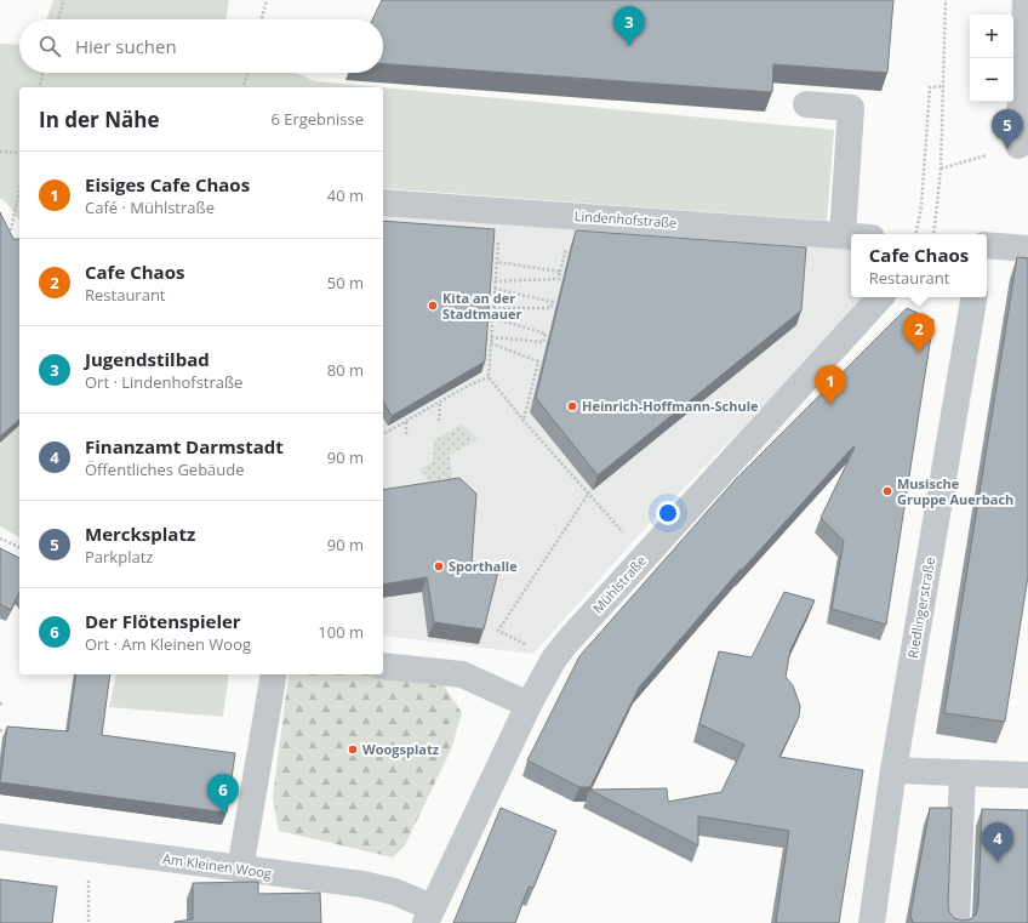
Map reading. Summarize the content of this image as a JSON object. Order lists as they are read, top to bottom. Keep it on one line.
{"streets":{"street":["Lindenhofstraße","Mühlstraße","Riedlingerstraße","Am Kleinen Woog"]},"crossings":[["Mühlstraße","Am Kleinen Woog"]],"places":["Kita an der Stadtmauer","Heinrich-Hoffmann-Schule","Musische Gruppe Auerbach","Sporthalle","Woogsplatz"],"page":{"pins":["3","5","2","1","6","4"],"map_buttons":["+","−"],"search":"Hier suchen","heading":["In der Nähe","6 Ergebnisse"],"list":[{"mark":"1","name":"Eisiges Cafe Chaos","note":"Café · Mühlstraße","value":"40 m"},{"mark":"2","name":"Cafe Chaos","note":"Restaurant","value":"50 m"},{"mark":"3","name":"Jugendstilbad","note":"Ort · Lindenhofstraße","value":"80 m"},{"mark":"4","name":"Finanzamt Darmstadt","note":"Öffentliches Gebäude","value":"90 m"},{"mark":"5","name":"Mercksplatz","note":"Parkplatz","value":"90 m"},{"mark":"6","name":"Der Flötenspieler","note":"Ort · Am Kleinen Woog","value":"100 m"}],"popup":["Cafe Chaos","Restaurant"]}}
